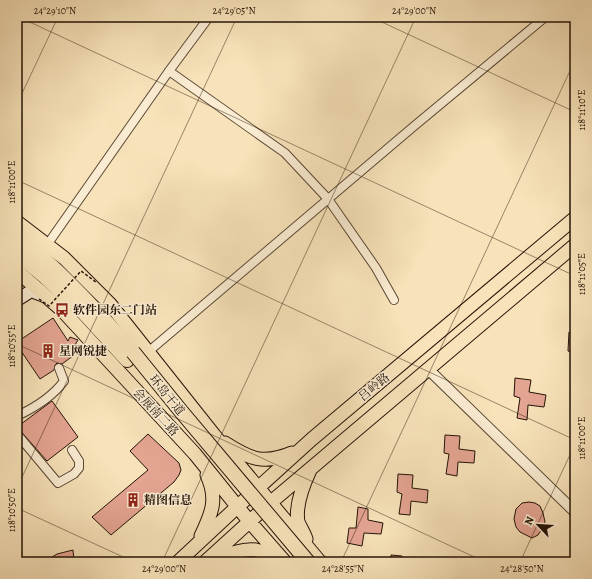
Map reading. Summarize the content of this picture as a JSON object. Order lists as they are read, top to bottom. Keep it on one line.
{"streets":{"highway":["环岛干道"],"main road":["吕岭路","会展南二路"]},"crossings":[["吕岭路","会展南二路"],["环岛干道","会展南二路"]],"places":{"bus stop":["软件园东二门站"],"building":["星网锐捷","精图信息"]},"north":"top left","coordinates":["24°29'10\"N","24°29'05\"N","24°29'00\"N","118°11'10\"E","118°11'00\"E","118°11'05\"E","118°10'55\"E","118°10'50\"E","24°28'55\"N","24°28'50\"N"]}
